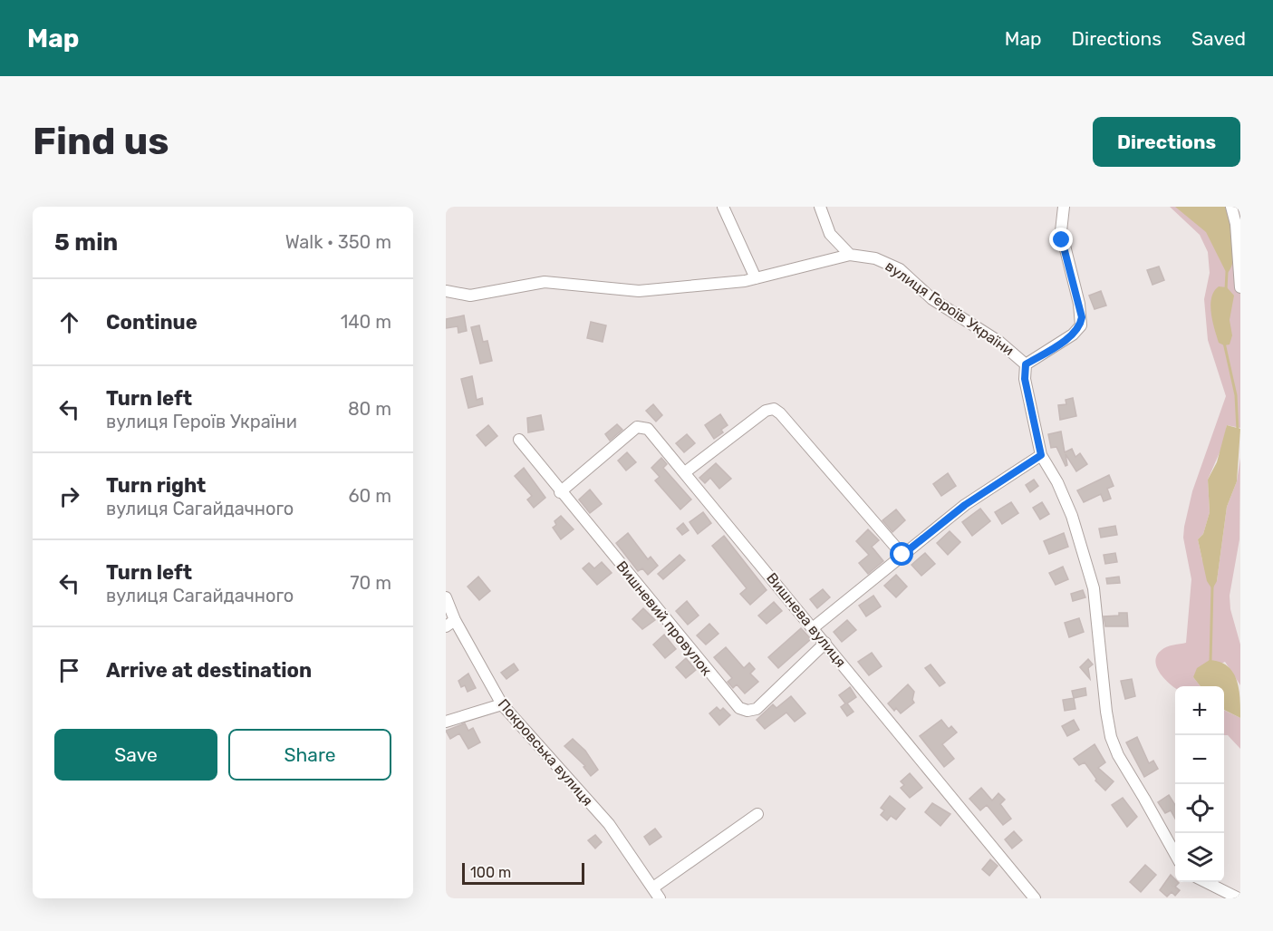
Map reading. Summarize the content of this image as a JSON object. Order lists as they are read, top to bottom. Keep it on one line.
{"streets":{"street":["вулиця Героїв України","Вишневий провулок","Вишнева вулиця","Покровська вулиця"]},"crossings":[["Вишневий провулок","Вишнева вулиця"]],"scale_bar":"100 m","page":{"header":"Map","nav":["Map","Directions","Saved"],"buttons":["Directions",["Save","Share"]],"title":"Find us","heading":["5 min","Walk · 350 m"],"list":[["Continue","140 m"],["Turn left","вулиця Героїв України","80 m"],["Turn right","вулиця Сагайдачного","60 m"],["Turn left","вулиця Сагайдачного","70 m"],"Arrive at destination"],"map_buttons":["+","−"],"scale":"100 m"}}
